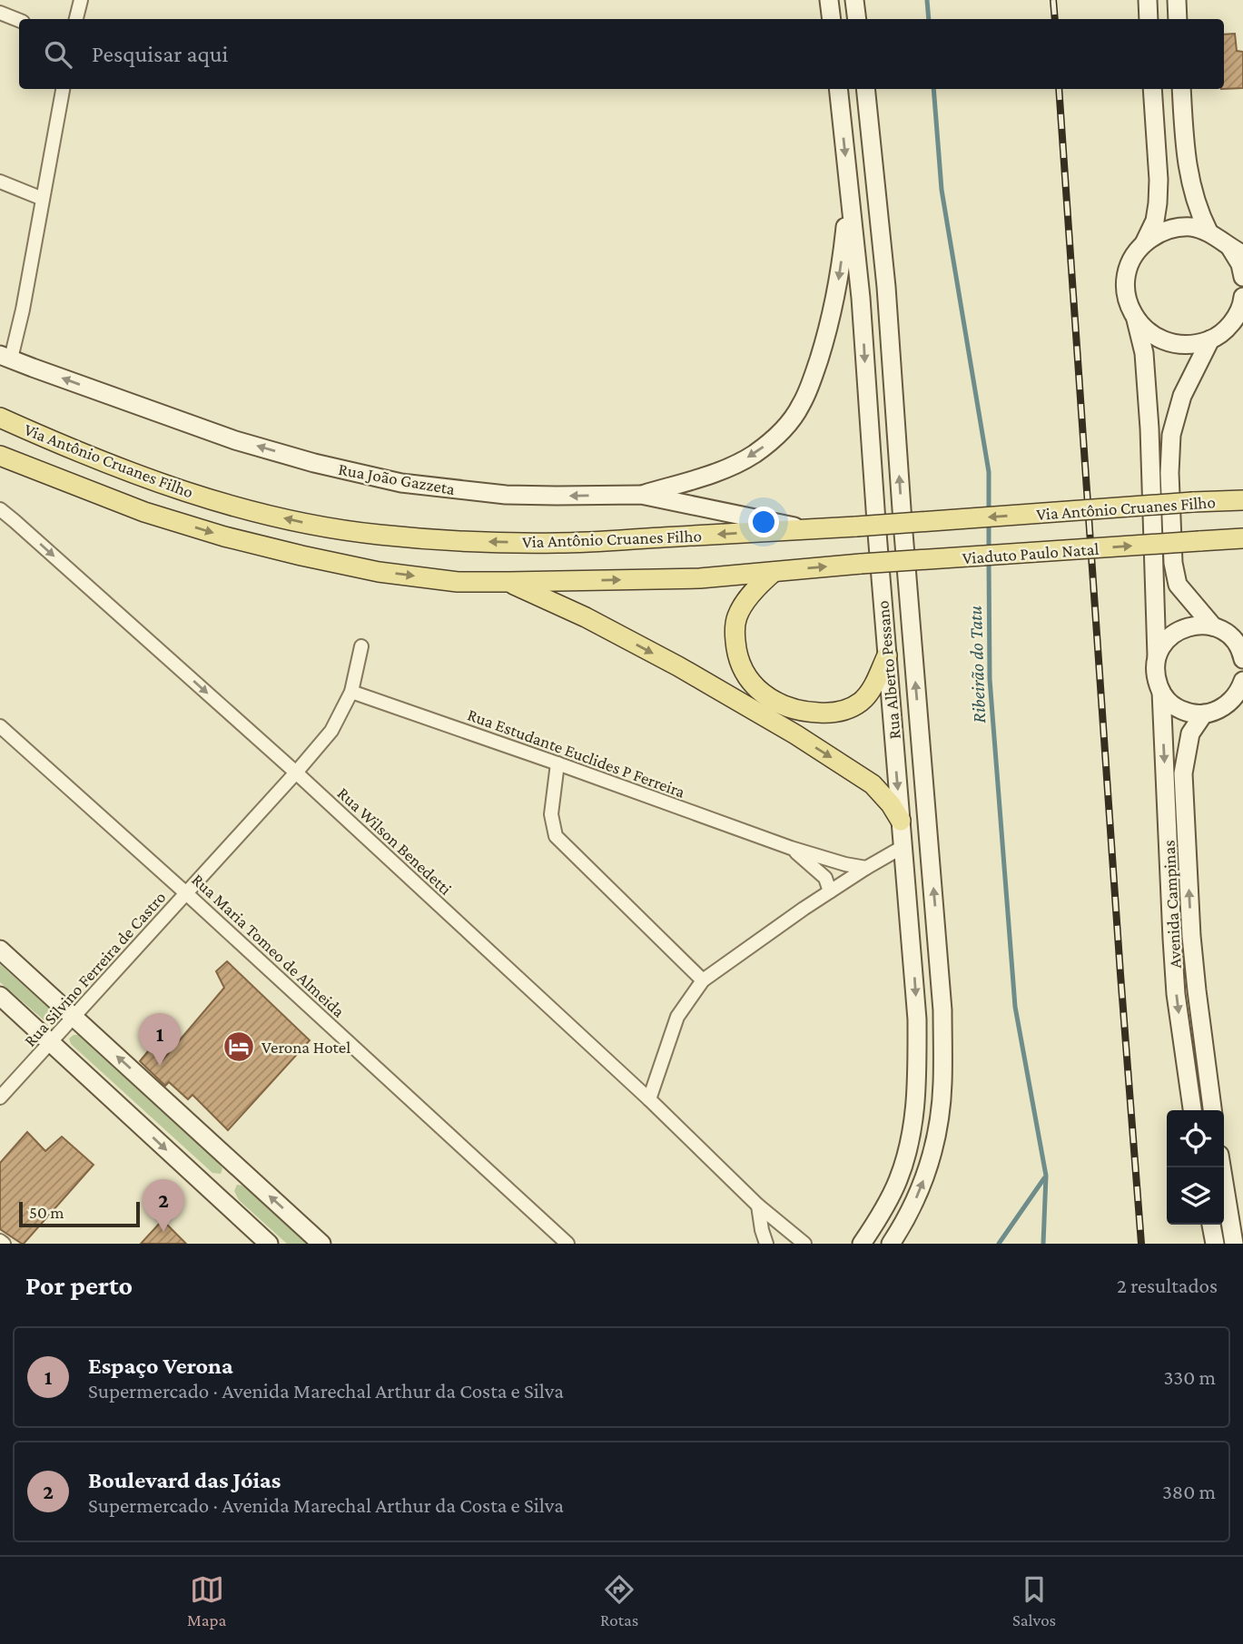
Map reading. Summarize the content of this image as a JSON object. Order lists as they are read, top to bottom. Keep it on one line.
{"streets":{"main road":["Via Antônio Cruanes Filho","Viaduto Paulo Natal"],"street":["Rua João Gazzeta","Rua Alberto Pessano","Rua Estudante Euclides P Ferreira","Rua Wilson Benedetti","Avenida Campinas","Rua Maria Tomeo de Almeida","Rua Silvino Ferreira de Castro"]},"crossings":[["Via Antônio Cruanes Filho","Rua João Gazzeta"],["Via Antônio Cruanes Filho","Viaduto Paulo Natal"],["Rua Estudante Euclides P Ferreira","Rua Silvino Ferreira de Castro"],["Rua Wilson Benedetti","Rua Silvino Ferreira de Castro"],["Rua Maria Tomeo de Almeida","Rua Silvino Ferreira de Castro"]],"one_way":["Rua João Gazzeta","Viaduto Paulo Natal","Rua Wilson Benedetti"],"water":["Ribeirão do Tatu"],"places":{"hotel":["Verona Hotel"]},"scale_bar":"50 m","page":{"search":"Pesquisar aqui","pins":["1","2"],"scale":"50 m","heading":["Por perto","2 resultados"],"list":[{"mark":"1","name":"Espaço Verona","note":"Supermercado · Avenida Marechal Arthur da Costa e Silva","value":"330 m"},{"mark":"2","name":"Boulevard das Jóias","note":"Supermercado · Avenida Marechal Arthur da Costa e Silva","value":"380 m"}],"nav":["Mapa","Rotas","Salvos"]}}
